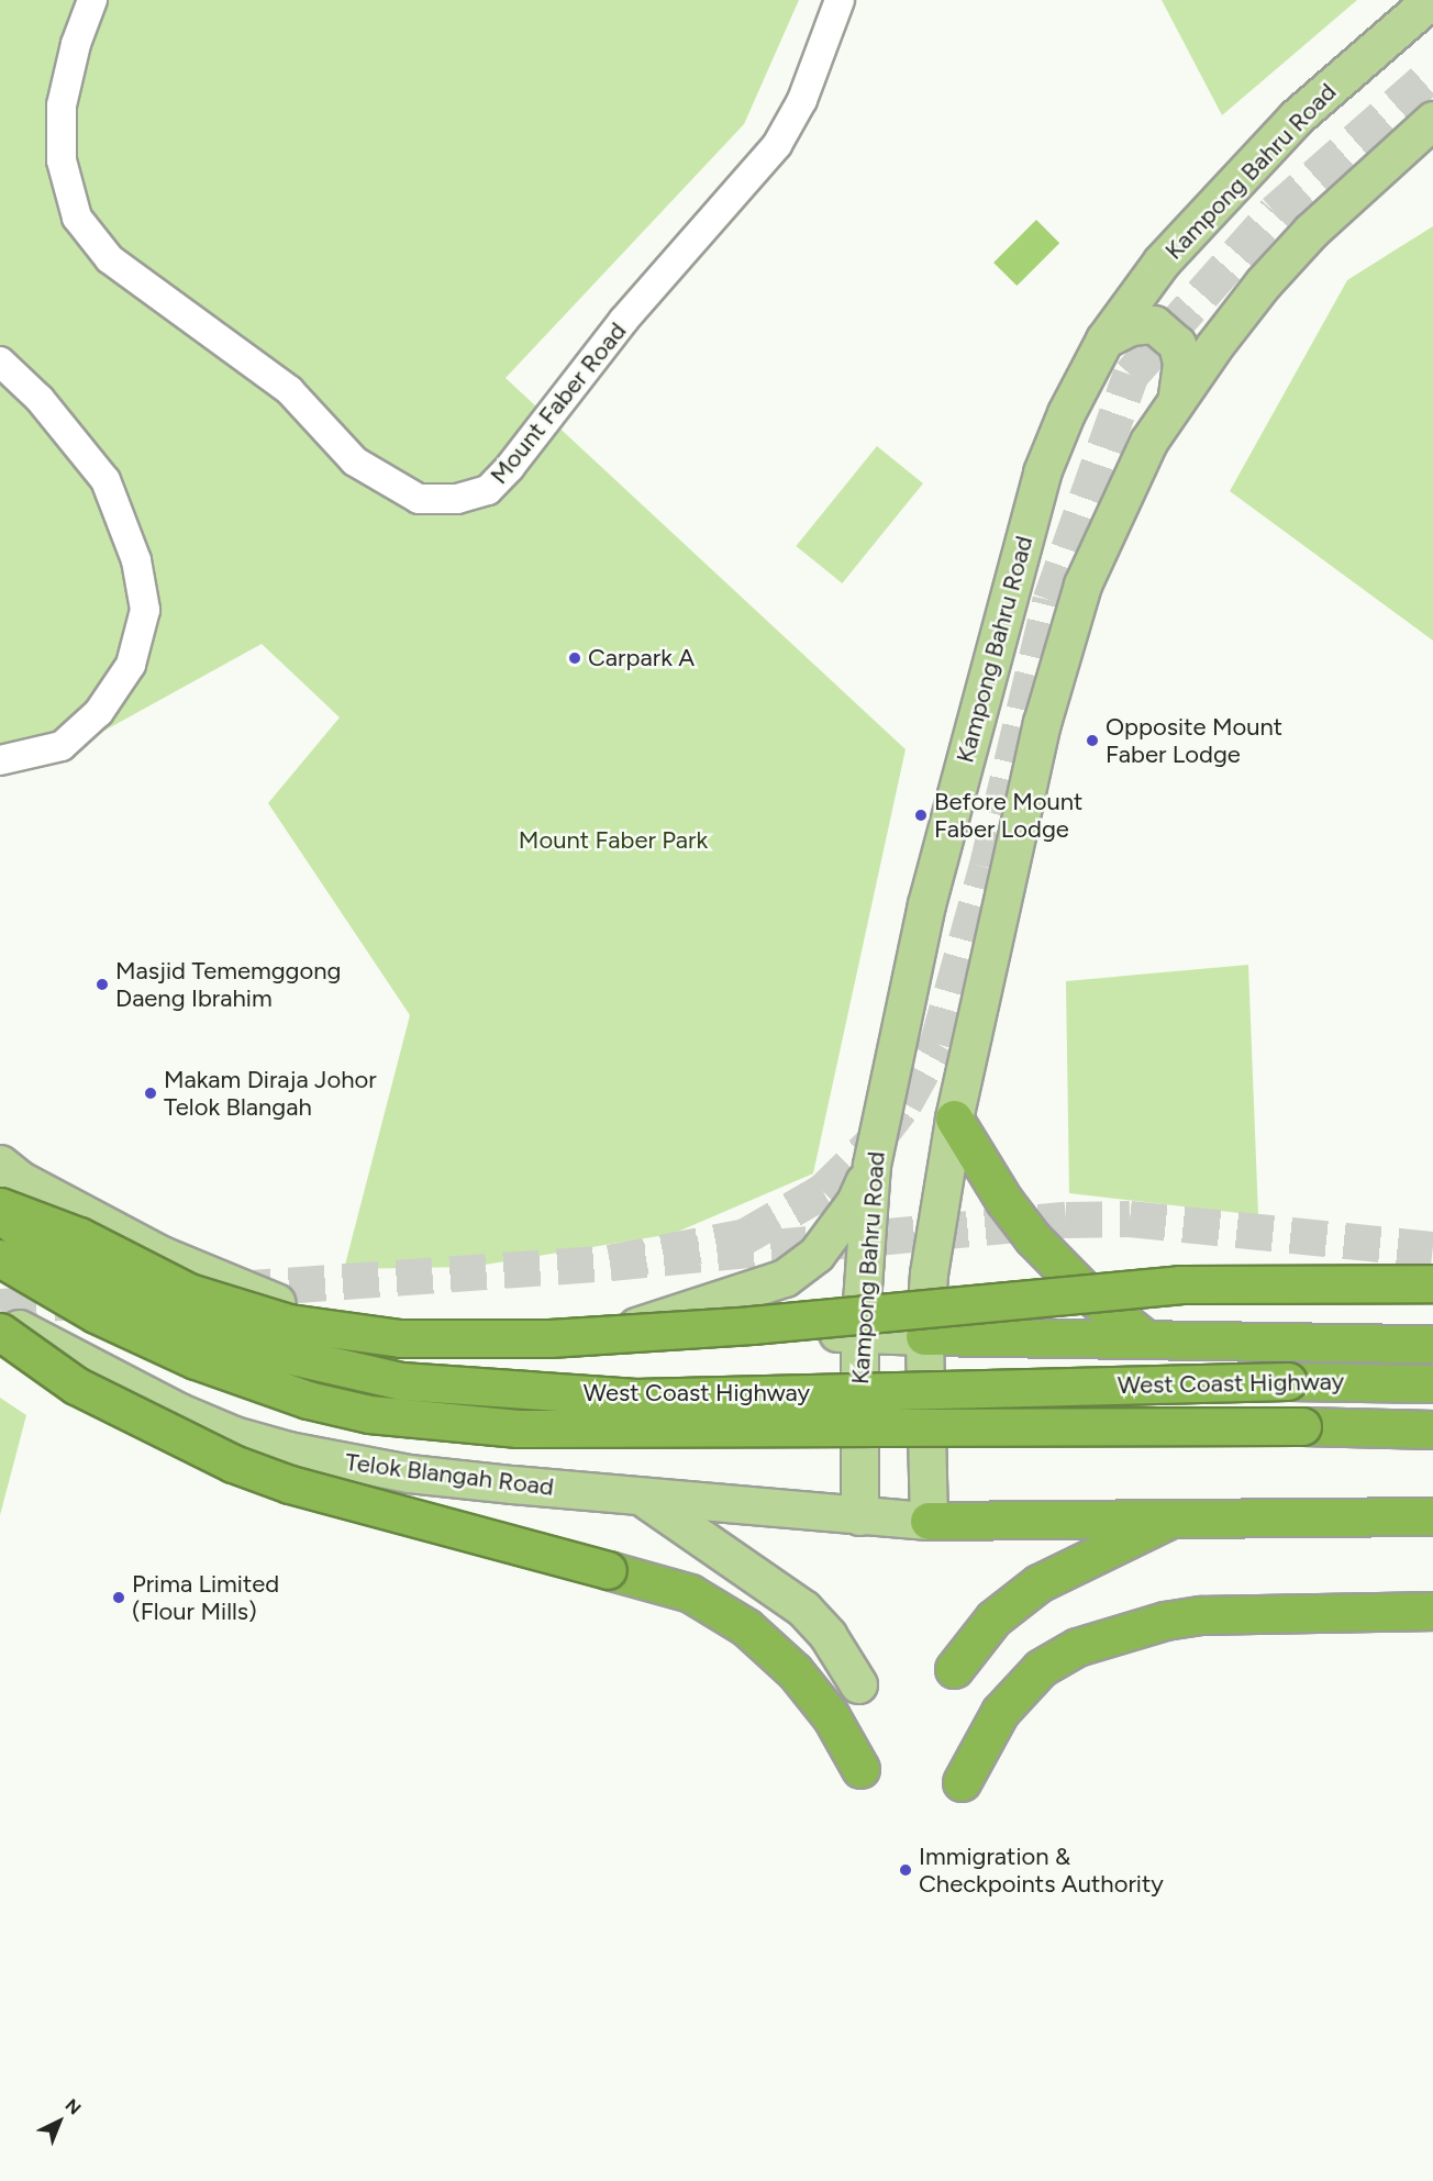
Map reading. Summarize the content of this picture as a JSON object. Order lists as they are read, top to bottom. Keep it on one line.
{"streets":{"highway":["West Coast Highway"],"main road":["Kampong Bahru Road","Telok Blangah Road"],"street":["Mount Faber Road"]},"crossings":[["Kampong Bahru Road","Telok Blangah Road"]],"parks":["Mount Faber Park"],"places":["Carpark A","Opposite Mount Faber Lodge","Before Mount Faber Lodge","Masjid Tememggong Daeng Ibrahim","Makam Diraja Johor Telok Blangah","Prima Limited (Flour Mills)","Immigration & Checkpoints Authority"],"north":"top right"}
